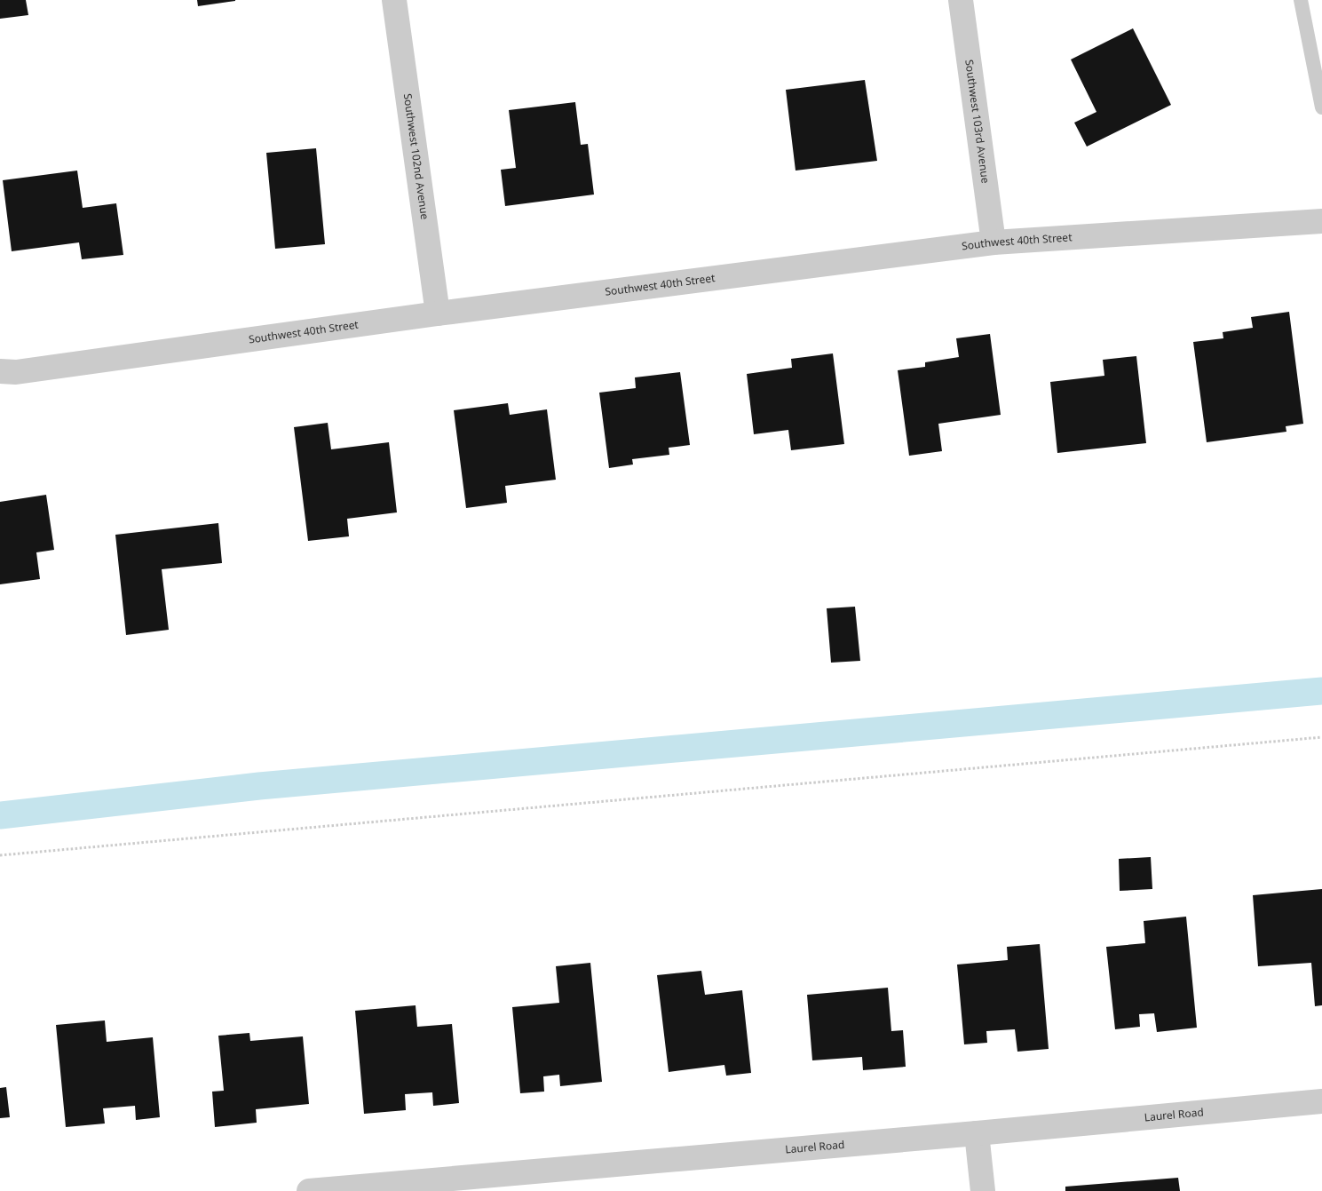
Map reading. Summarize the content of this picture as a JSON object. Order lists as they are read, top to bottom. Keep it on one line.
{"streets":{"street":["Southwest 103rd Avenue","Southwest 102nd Avenue","Southwest 40th Street","Laurel Road"]},"crossings":[["Southwest 103rd Avenue","Southwest 40th Street"],["Southwest 102nd Avenue","Southwest 40th Street"]]}
